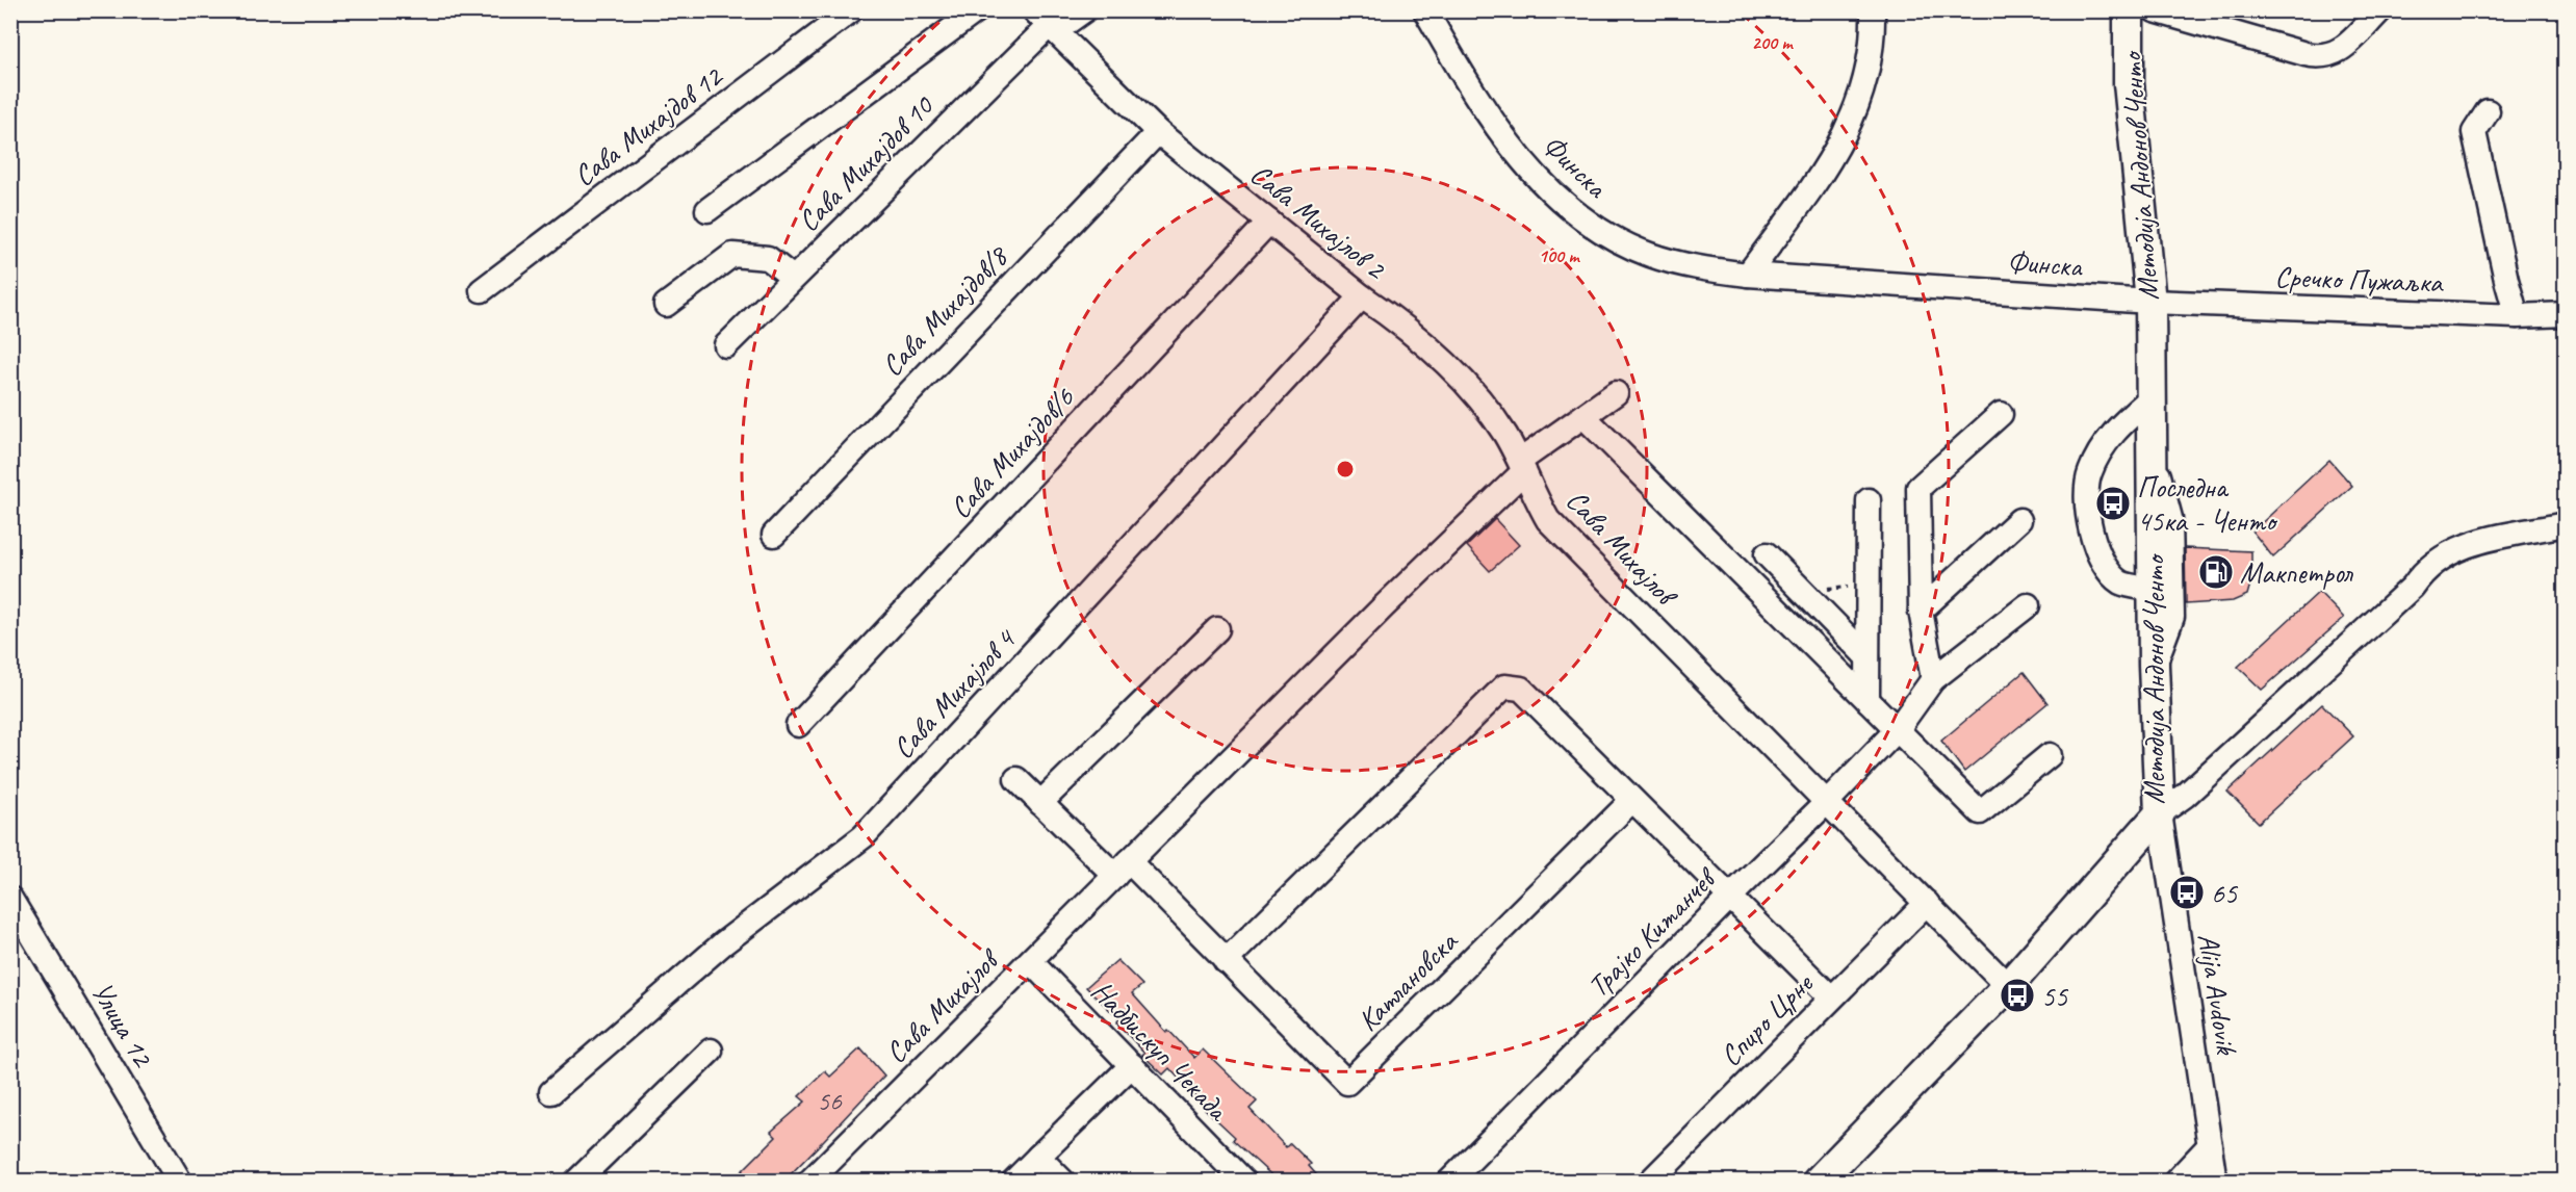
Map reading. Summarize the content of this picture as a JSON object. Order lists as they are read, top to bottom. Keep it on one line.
{"streets":{"main road":["Методија Андонов Ченто"],"street":["Сава Михајдов 12","Сава Михајдов 10","Финска","Сава Михајлов 2","Сречко Пужаљка","Сава Михајдов/8","Сава Михајдов/6","Сава Михајлов","Сава Михајлов 4","Трајко Китанчев","Катлановска","Alija Avdovik","Спиро Црне","Улица 12","Надбискуп Чекада"]},"crossings":[["Сава Михајдов 10","Сава Михајлов 2"],["Финска","Методија Андонов Ченто"],["Финска","Сречко Пужаљка"],["Методија Андонов Ченто","Сречко Пужаљка"],["Методија Андонов Ченто","Сава Михајлов"],["Методија Андонов Ченто","Alija Avdovik"],["Сава Михајлов 2","Сава Михајдов/8"],["Сава Михајлов 2","Сава Михајдов/6"],["Сава Михајлов 2","Сава Михајлов"],["Сава Михајлов 2","Сава Михајлов 4"],["Сава Михајлов","Трајко Китанчев"],["Сава Михајлов","Катлановска"],["Сава Михајлов","Спиро Црне"],["Сава Михајлов","Надбискуп Чекада"]],"places":{"bus stop":["Последна 45ка - Ченто","65","55"],"fuel station":["Макпетрол"]},"house_numbers":["56"],"rings":["200 m","100 m"]}
